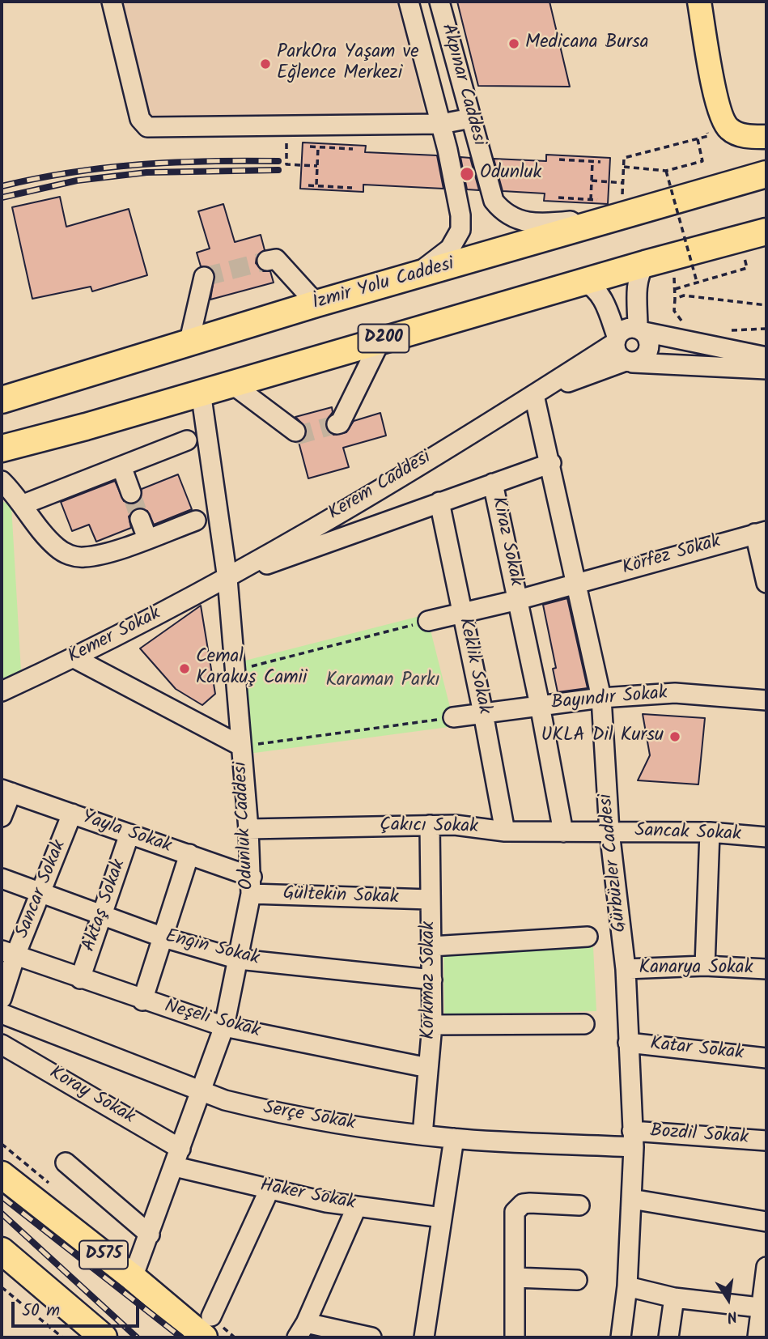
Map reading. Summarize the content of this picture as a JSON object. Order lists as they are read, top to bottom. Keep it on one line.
{"streets":{"highway":["İzmir Yolu Caddesi","D200","D575"],"street":["Akpınar Caddesi","Kerem Caddesi","Kiraz Sokak","Körfez Sokak","Kemer Sokak","Keklik Sokak","Bayındır Sokak","Odunluk Caddesi","Çakıcı Sokak","Yayla Sokak","Sancak Sokak","Gürbüzler Caddesi","Sancar Sokak","Gültekin Sokak","Aktaş Sokak","Engin Sokak","Kanarya Sokak","Korkmaz Sokak","Neşeli Sokak","Katar Sokak","Koray Sokak","Serçe Sokak","Bozdil Sokak","Haker Sokak"]},"crossings":[["Akpınar Caddesi","İzmir Yolu Caddesi"],["D200","Odunluk Caddesi"],["Kerem Caddesi","Kemer Sokak"],["Kerem Caddesi","Odunluk Caddesi"],["Kerem Caddesi","Gürbüzler Caddesi"],["Kiraz Sokak","Körfez Sokak"],["Kiraz Sokak","Keklik Sokak"],["Kiraz Sokak","Bayındır Sokak"],["Kiraz Sokak","Çakıcı Sokak"],["Kiraz Sokak","Gürbüzler Caddesi"],["Körfez Sokak","Gürbüzler Caddesi"],["Kemer Sokak","Odunluk Caddesi"],["Keklik Sokak","Bayındır Sokak"],["Keklik Sokak","Çakıcı Sokak"],["Bayındır Sokak","Gürbüzler Caddesi"],["Odunluk Caddesi","Çakıcı Sokak"],["Odunluk Caddesi","Yayla Sokak"],["Odunluk Caddesi","Gültekin Sokak"],["Odunluk Caddesi","Engin Sokak"],["Odunluk Caddesi","Neşeli Sokak"],["Odunluk Caddesi","Koray Sokak"],["Odunluk Caddesi","Serçe Sokak"],["Odunluk Caddesi","Haker Sokak"],["Odunluk Caddesi","D575"],["Çakıcı Sokak","Sancak Sokak"],["Çakıcı Sokak","Gürbüzler Caddesi"],["Çakıcı Sokak","Korkmaz Sokak"],["Yayla Sokak","Sancar Sokak"],["Yayla Sokak","Gültekin Sokak"],["Yayla Sokak","Aktaş Sokak"],["Sancak Sokak","Gürbüzler Caddesi"],["Gürbüzler Caddesi","Kanarya Sokak"],["Gürbüzler Caddesi","Katar Sokak"],["Gürbüzler Caddesi","Serçe Sokak"],["Gürbüzler Caddesi","Bozdil Sokak"],["Sancar Sokak","Engin Sokak"],["Sancar Sokak","Neşeli Sokak"],["Gültekin Sokak","Korkmaz Sokak"],["Aktaş Sokak","Engin Sokak"],["Aktaş Sokak","Neşeli Sokak"],["Engin Sokak","Korkmaz Sokak"],["Korkmaz Sokak","Neşeli Sokak"],["Korkmaz Sokak","Serçe Sokak"],["Serçe Sokak","Bozdil Sokak"]],"parks":["Karaman Parkı"],"places":["Medicana Bursa","ParkOra Yaşam ve Eğlence Merkezi","Odunluk","Cemal Karakuş Camii","UKLA Dil Kursu"],"scale_bar":"50 m","north":"bottom"}
